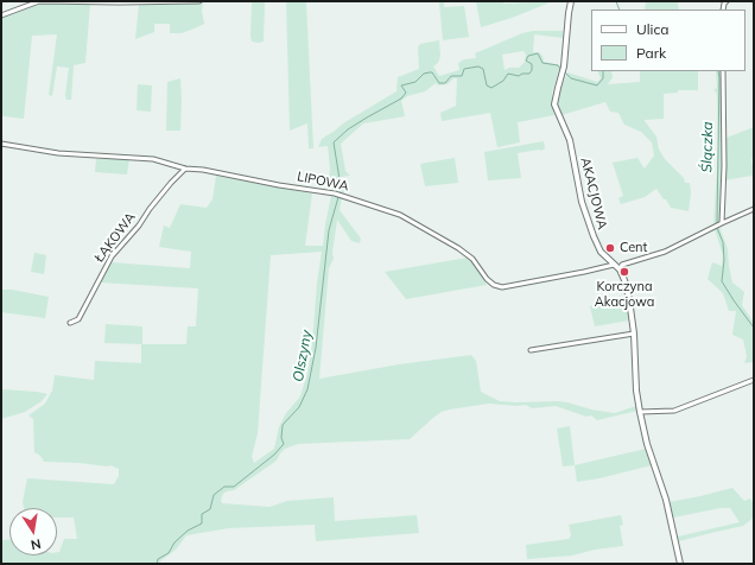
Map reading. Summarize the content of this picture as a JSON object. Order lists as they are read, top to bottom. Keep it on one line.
{"streets":{"street":["LIPOWA","AKACJOWA","ŁĄKOWA"]},"crossings":[["LIPOWA","AKACJOWA"],["LIPOWA","ŁĄKOWA"]],"water":["Ślączka","Olszyny"],"places":["Cent","Korczyna Akacjowa"],"legend":["Ulica","Park"],"north":"bottom"}
